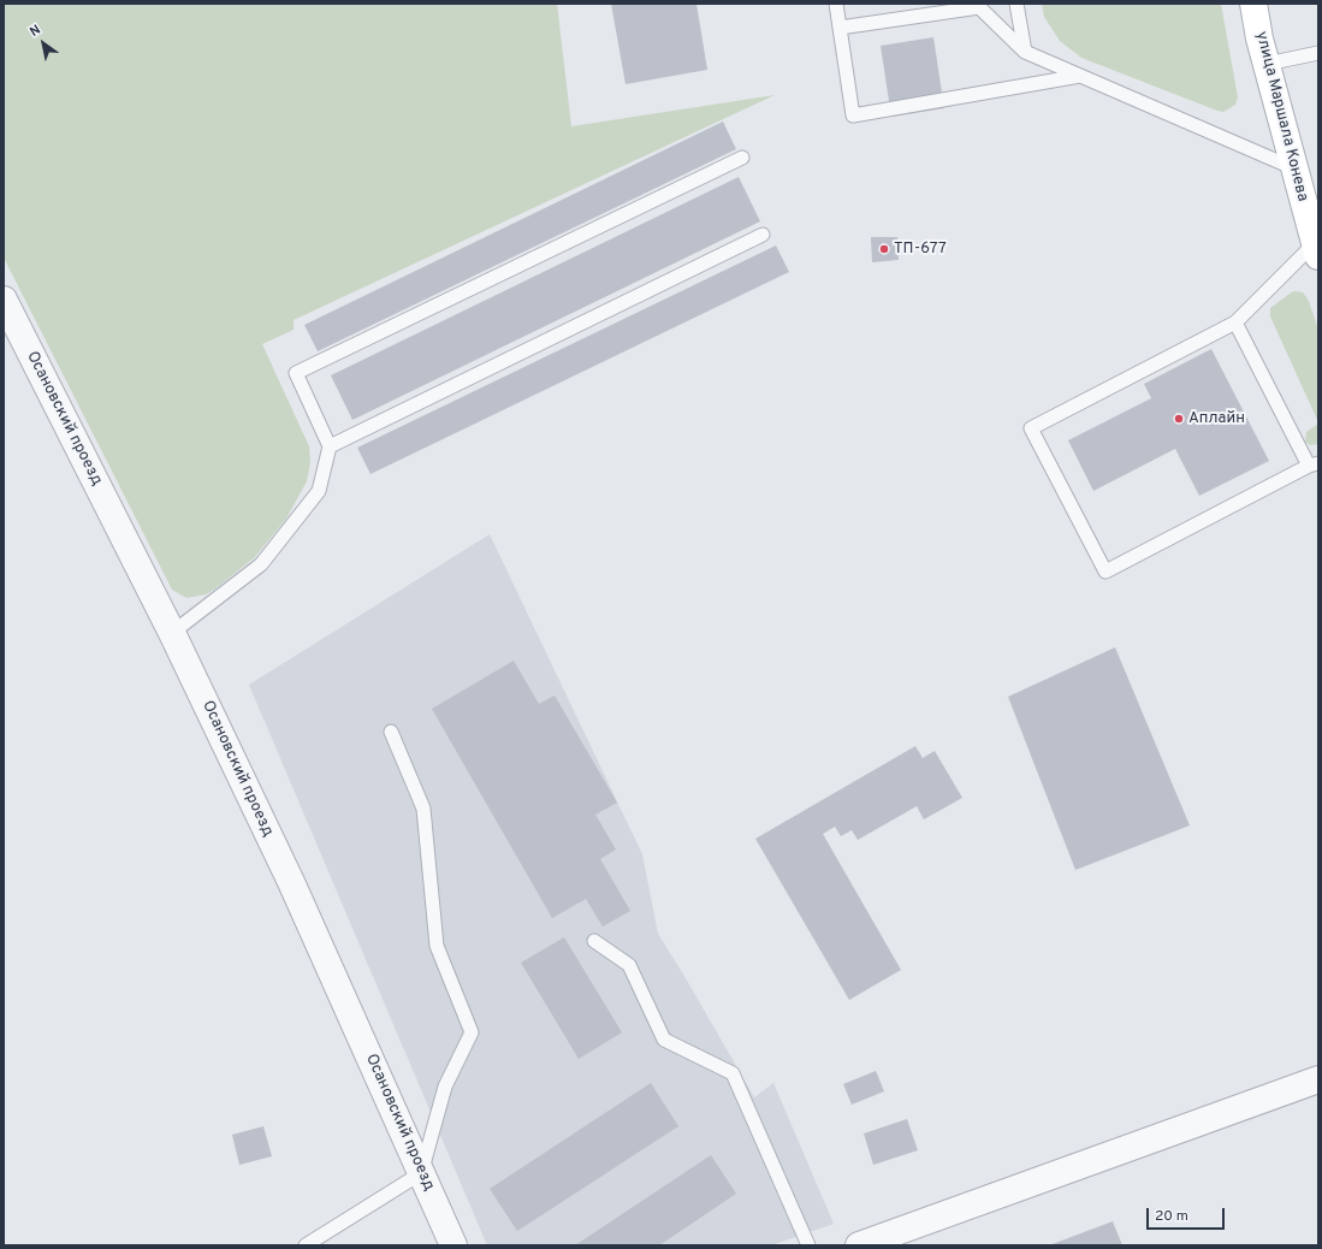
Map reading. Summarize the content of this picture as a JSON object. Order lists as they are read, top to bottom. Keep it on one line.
{"streets":{"main road":["улица Маршала Конева"],"street":["Осановский проезд"]},"places":["ТП-677","Аплайн"],"scale_bar":"20 m","north":"top left"}
